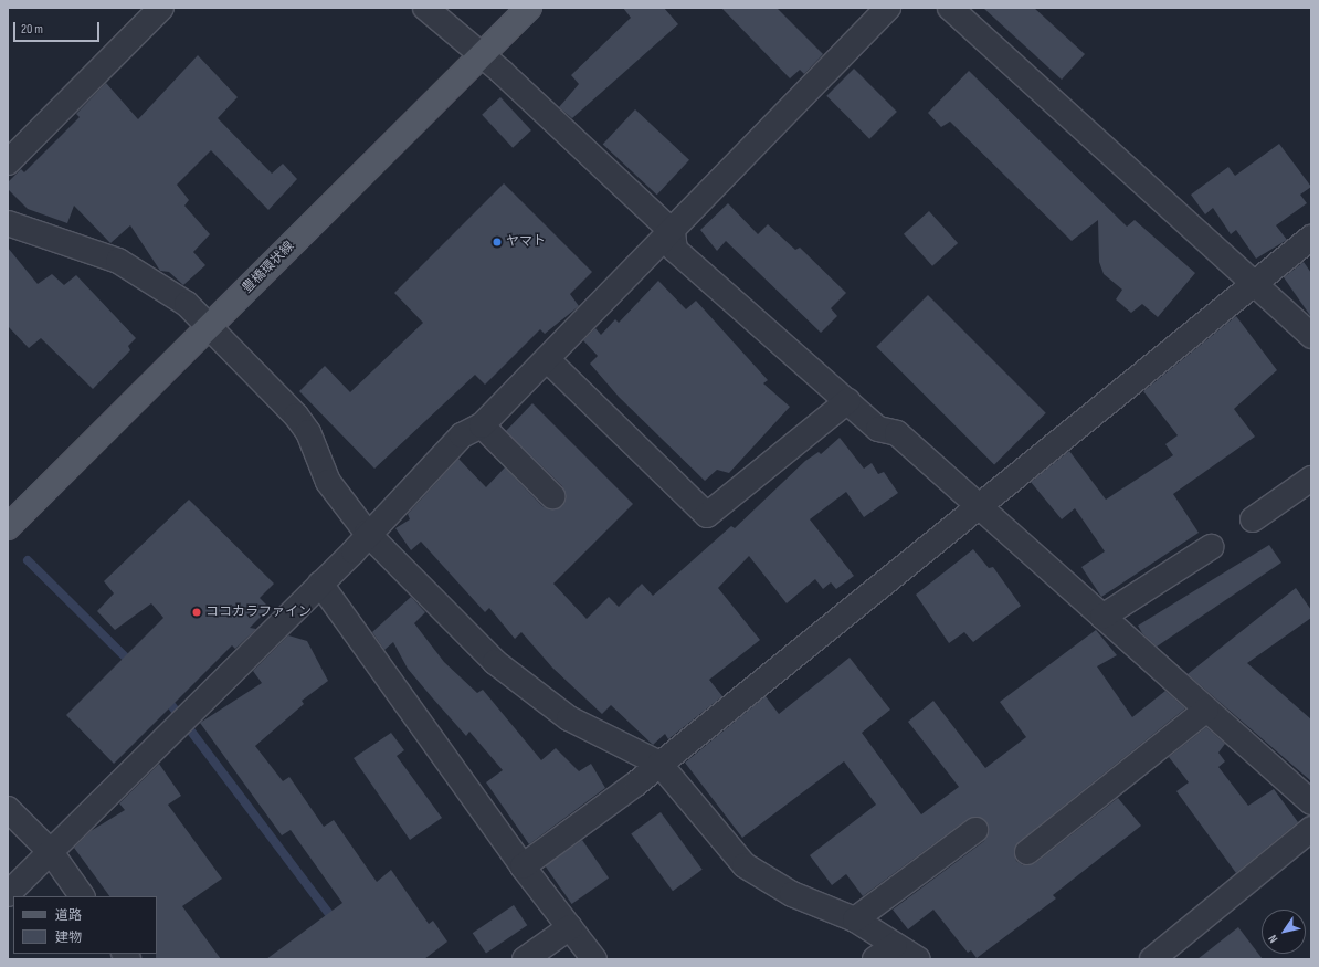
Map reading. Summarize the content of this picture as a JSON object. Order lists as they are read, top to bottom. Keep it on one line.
{"streets":{"main road":["豊橋環状線"]},"places":["ヤマト","ココカラファイン"],"legend":["道路","建物"],"scale_bar":"20 m","north":"bottom left"}
